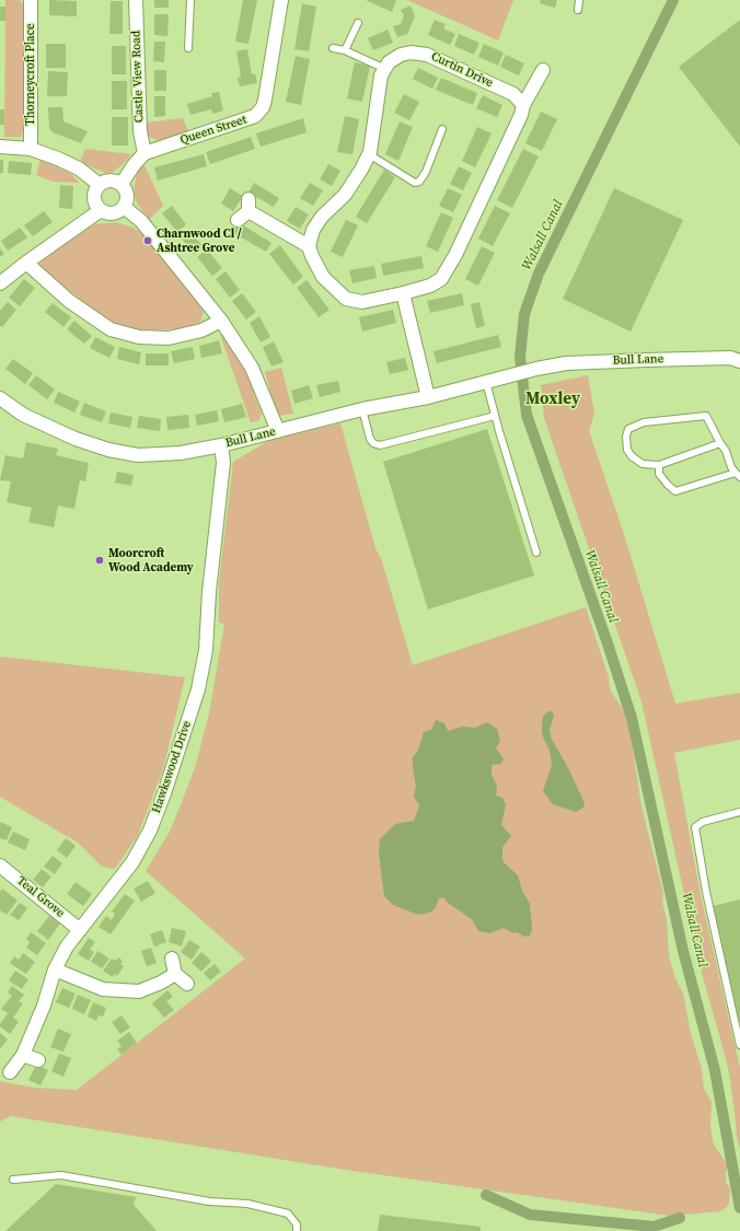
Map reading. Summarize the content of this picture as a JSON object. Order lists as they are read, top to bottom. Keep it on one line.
{"streets":{"street":["Curtin Drive","Thorneycroft Place","Castle View Road","Queen Street","Bull Lane","Hawkswood Drive","Teal Grove"]},"crossings":[["Castle View Road","Queen Street"],["Bull Lane","Hawkswood Drive"],["Hawkswood Drive","Teal Grove"]],"districts":["Moxley"],"water":["Walsall Canal"],"places":["Charnwood Cl / Ashtree Grove","Moorcroft Wood Academy"]}
